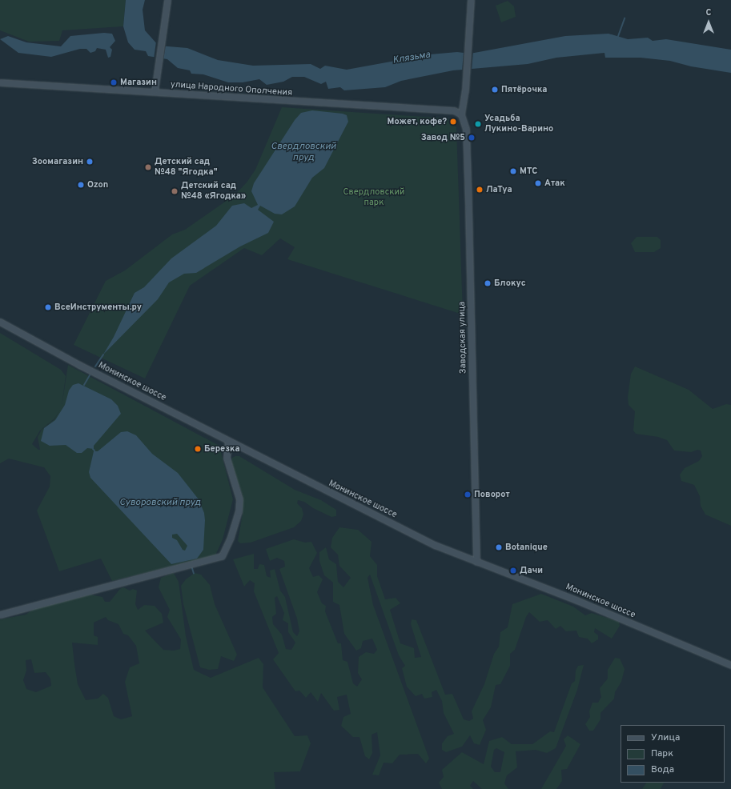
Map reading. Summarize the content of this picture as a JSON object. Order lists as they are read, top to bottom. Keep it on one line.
{"streets":{"street":["улица Народного Ополчения","Заводская улица","Монинское шоссе"]},"crossings":[["улица Народного Ополчения","Заводская улица"],["Заводская улица","Монинское шоссе"]],"water":["Клязьма","Свердловский пруд","Суворовский пруд"],"parks":["Свердловский парк"],"places":["Магазин","Пятёрочка","Может, кофе?","Усадьба Лукино-Варино","Завод №5","Зоомагазин","Детский сад №48 \"Ягодка\"","МТС","Атак","Ozon","ЛаТуа","Детский сад №48 «Ягодка»","Блокус","ВсеИнструменты.ру","Березка","Поворот","Botanique","Дачи"],"legend":["Улица","Парк","Вода"],"north":"top"}
